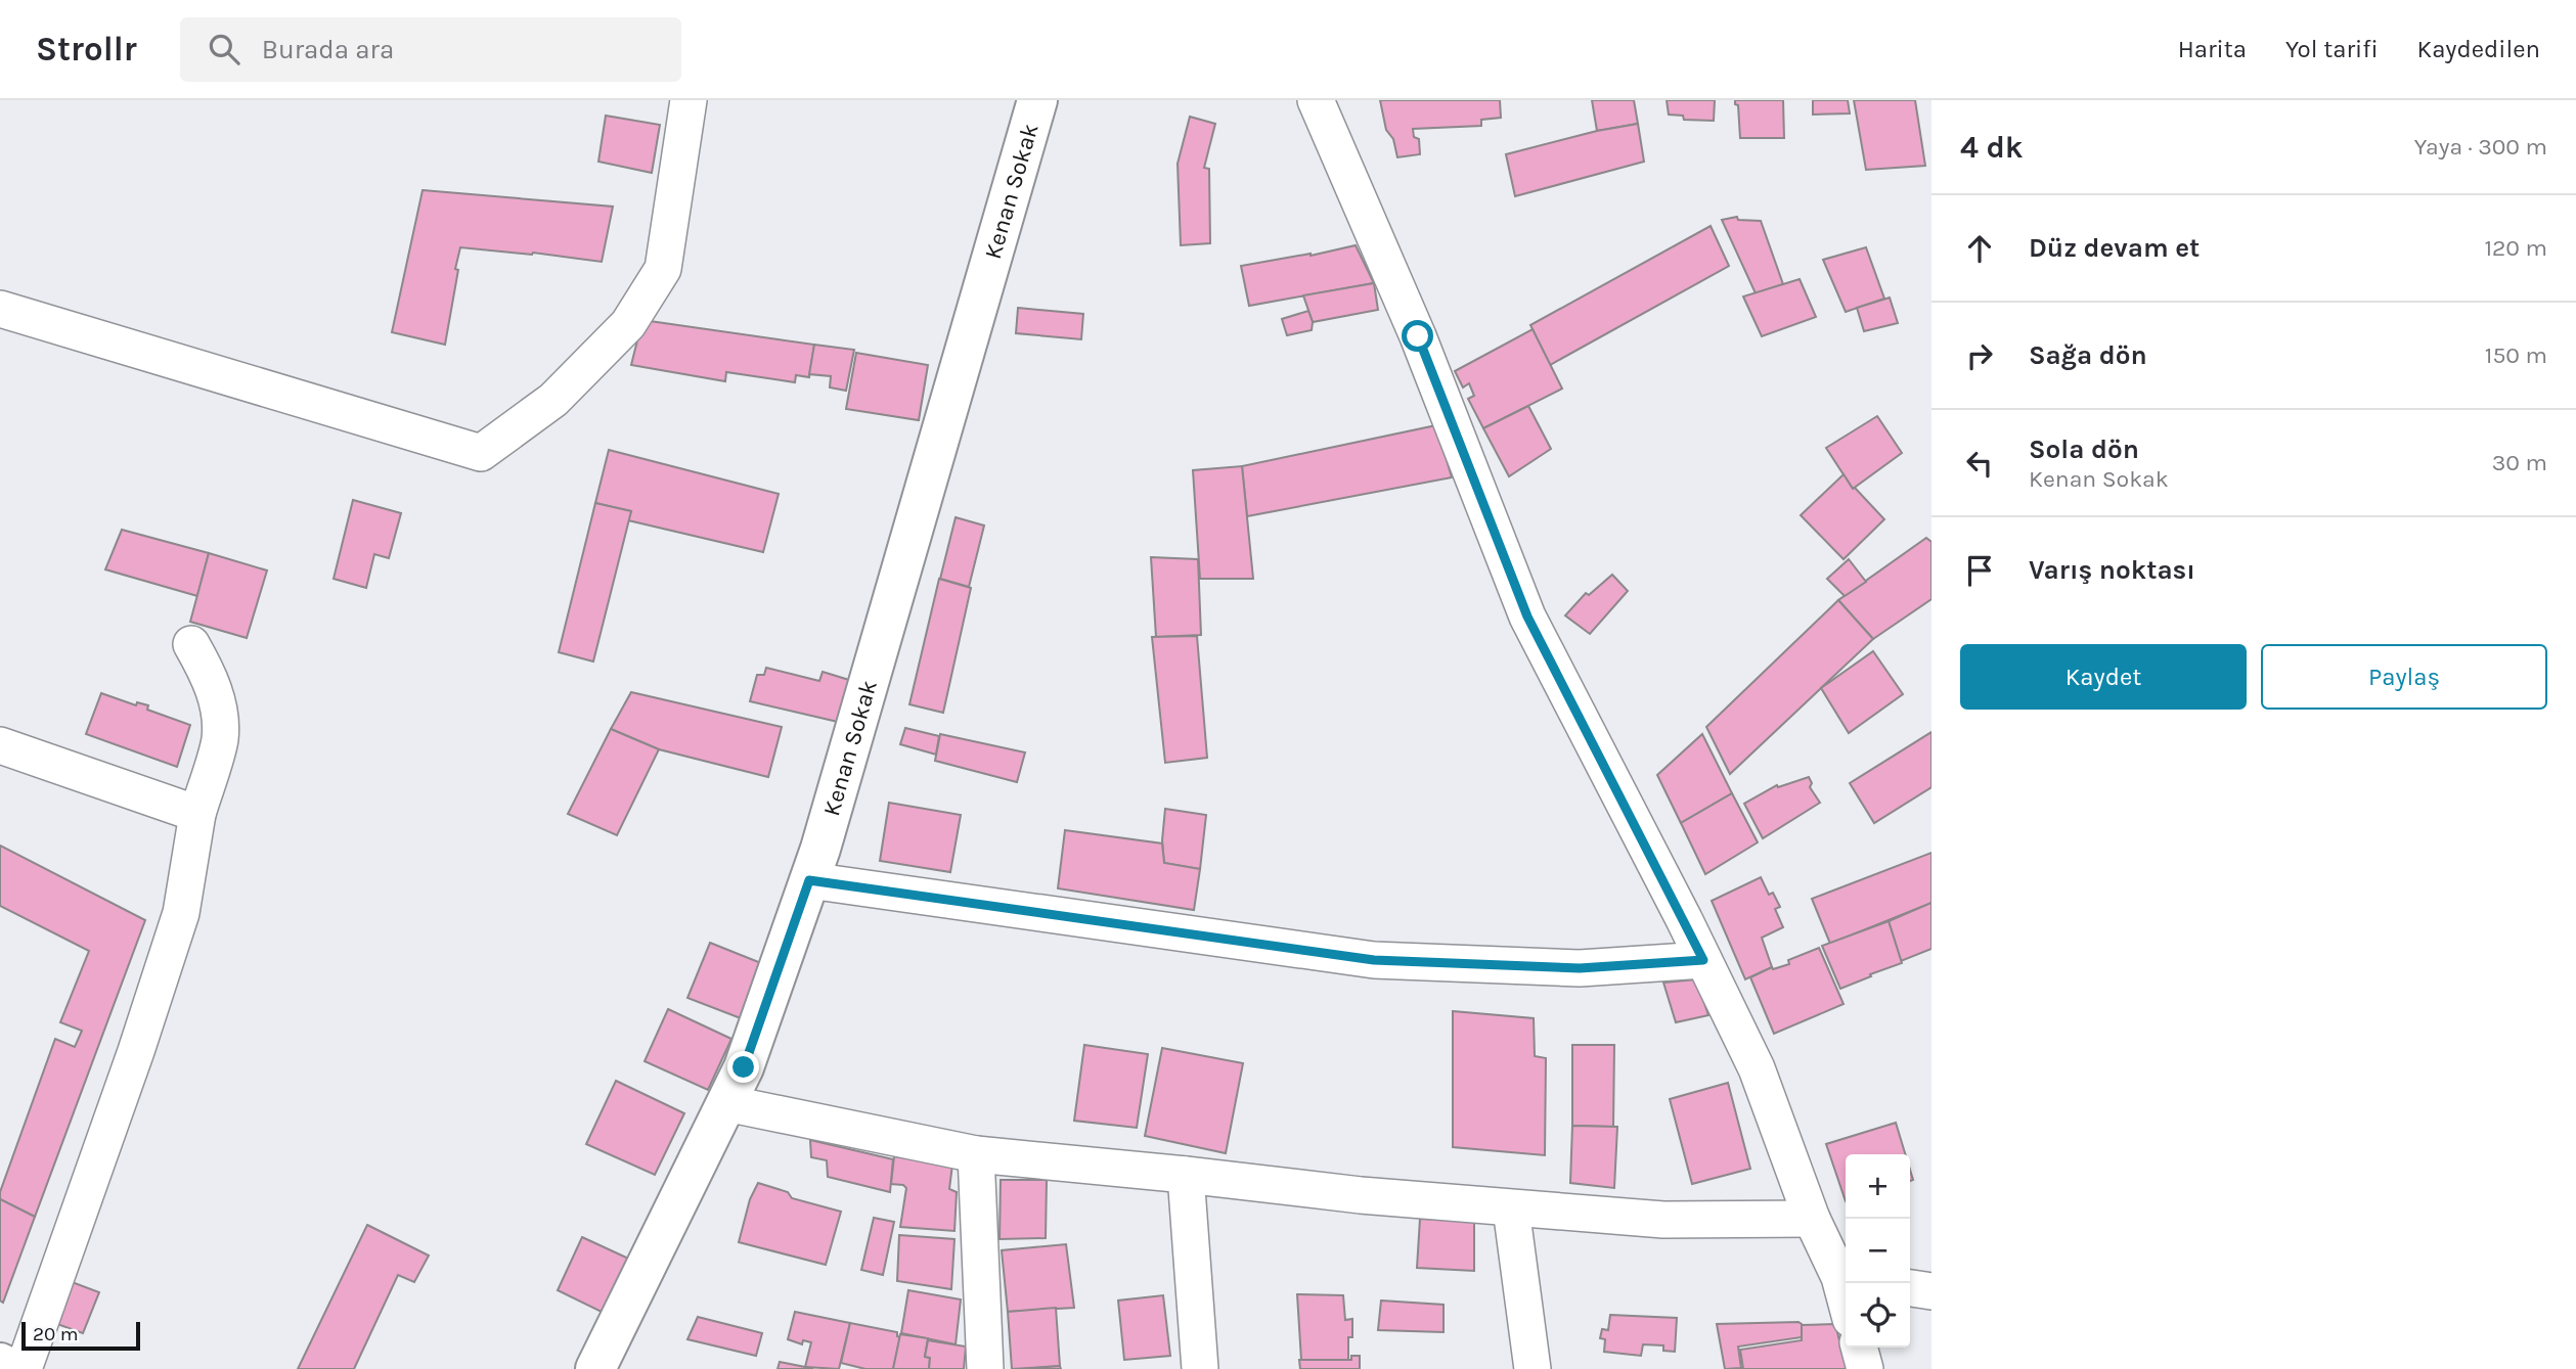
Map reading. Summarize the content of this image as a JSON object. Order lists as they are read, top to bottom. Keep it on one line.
{"streets":{"street":["Kenan Sokak"]},"scale_bar":"20 m","page":{"header":"Strollr","search":"Burada ara","nav":["Harita","Yol tarifi","Kaydedilen"],"heading":["4 dk","Yaya · 300 m"],"list":[["Düz devam et","120 m"],["Sağa dön","150 m"],["Sola dön","Kenan Sokak","30 m"],"Varış noktası"],"buttons":["Kaydet","Paylaş"],"map_buttons":["+","−"],"scale":"20 m"}}
